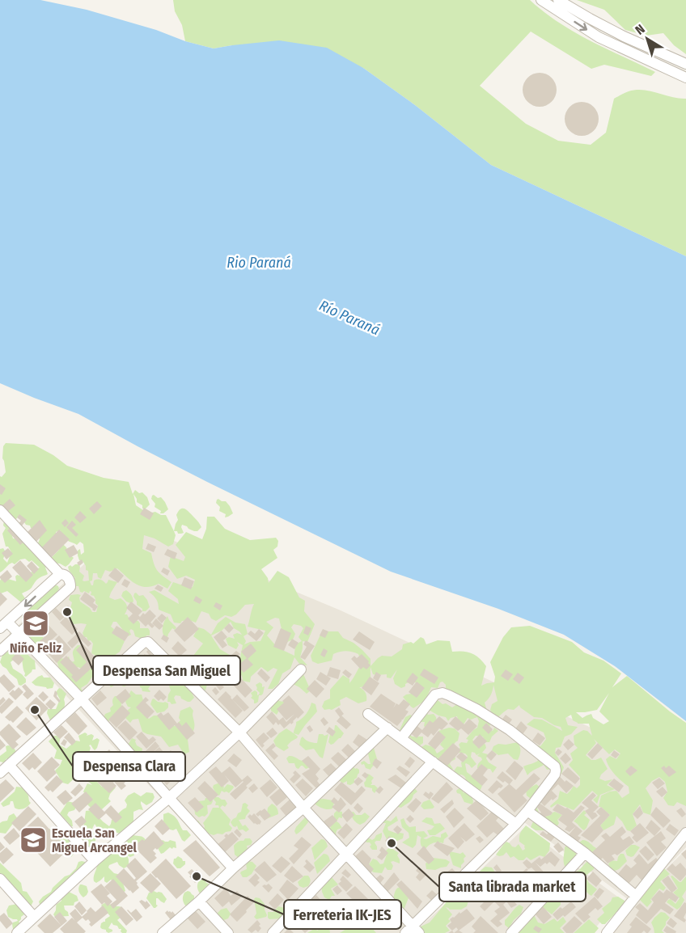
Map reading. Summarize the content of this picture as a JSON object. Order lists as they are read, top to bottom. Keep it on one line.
{"water":["Rio Paraná","Río Paraná"],"places":{"other":["Despensa San Miguel","Despensa Clara","Santa librada market","Ferreteria IK-JES"],"school or university":["Niño Feliz","Escuela San Miguel Arcangel"]},"north":"top left"}
